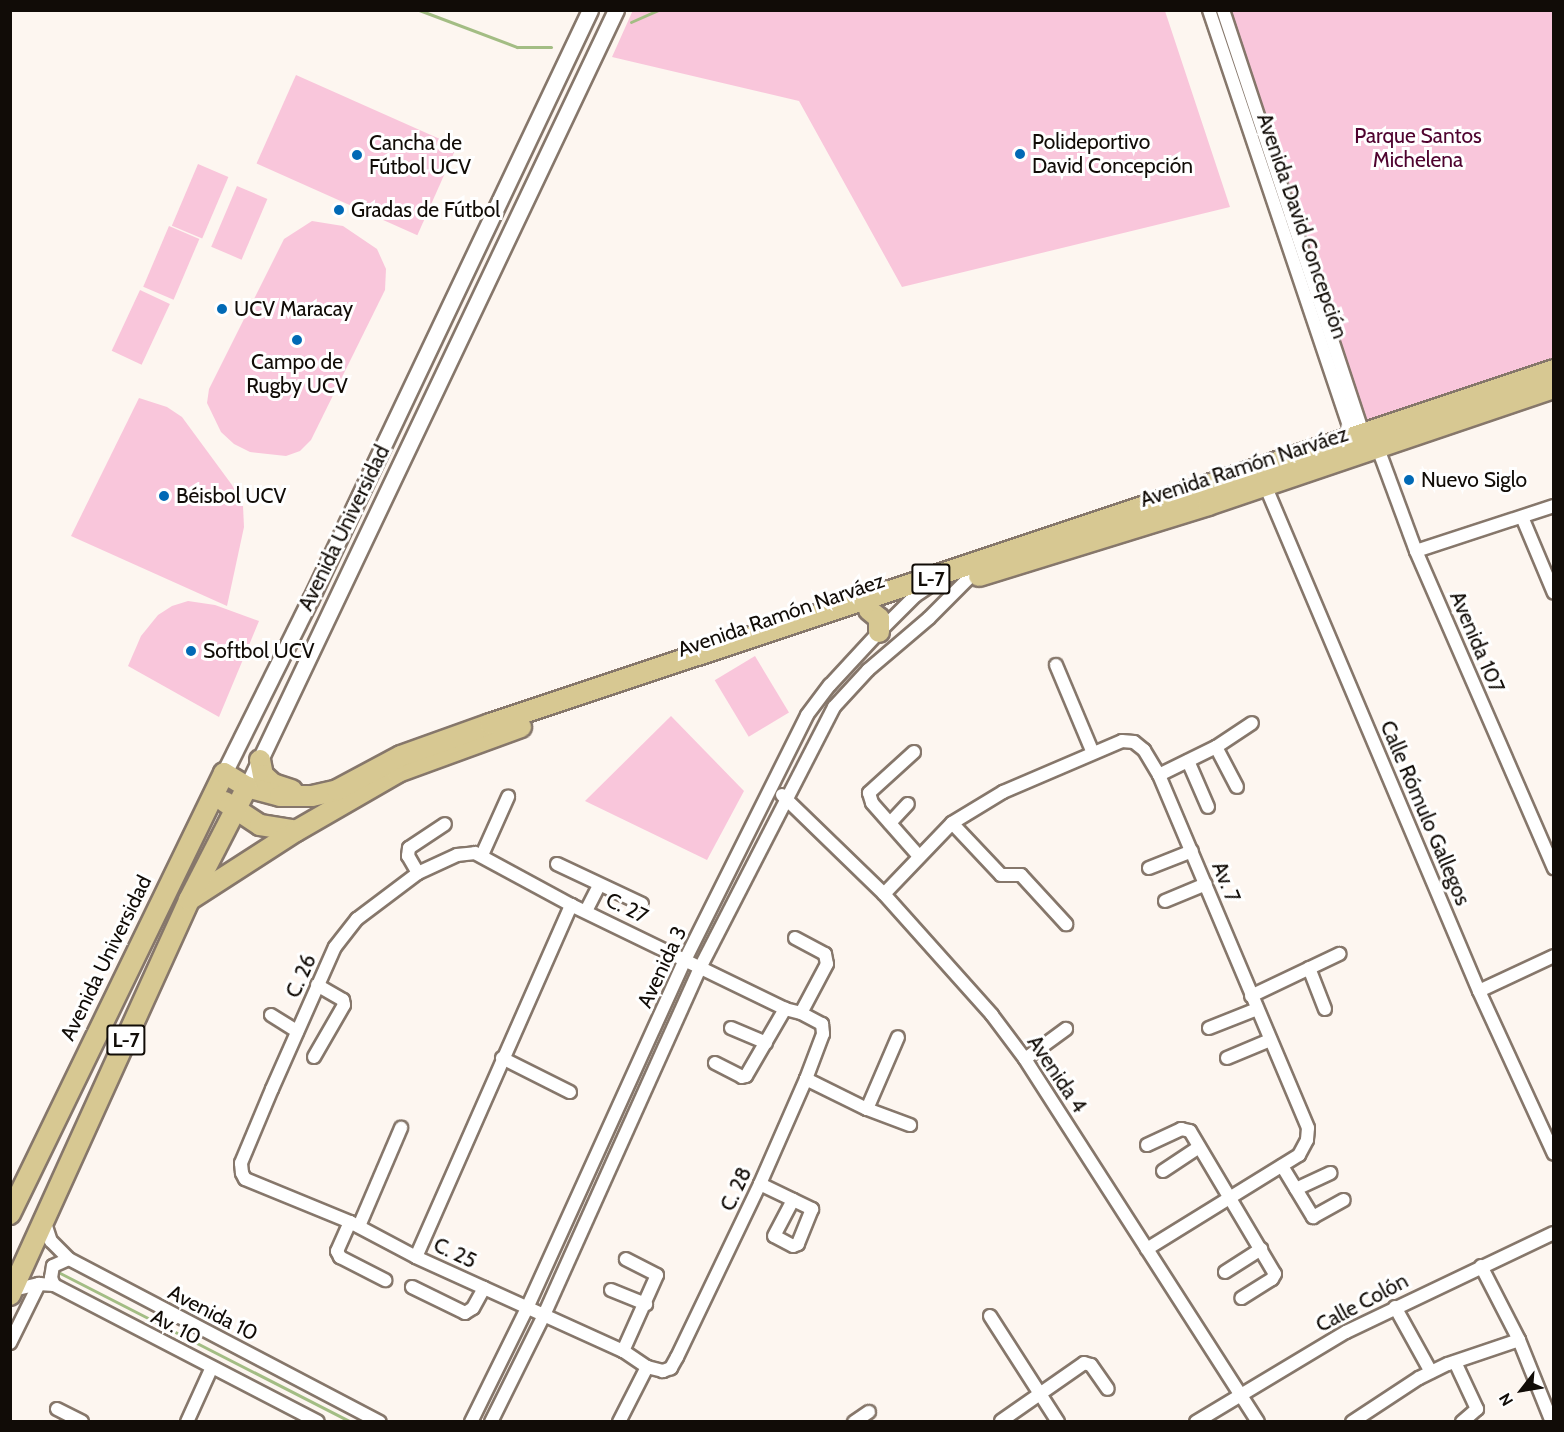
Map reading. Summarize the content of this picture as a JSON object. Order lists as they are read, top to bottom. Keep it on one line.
{"streets":{"main road":["Avenida Ramón Narváez","Avenida Universidad","L-7"],"street":["Avenida David Concepción","Avenida 107","Calle Rómulo Gallegos","Av. 7","C. 27","Avenida 3","C. 26","Avenida 4","C. 28","C. 25","Calle Colón","Avenida 10","Av. 10"]},"crossings":[["Avenida David Concepción","Avenida Ramón Narváez"],["Avenida David Concepción","Avenida 107"],["Avenida Ramón Narváez","Avenida Universidad"],["Avenida Ramón Narváez","Avenida 107"],["Avenida Ramón Narváez","Calle Rómulo Gallegos"],["Avenida Ramón Narváez","Avenida 3"],["Avenida Universidad","Avenida 10"],["Avenida Universidad","Av. 10"],["Av. 7","Avenida 4"],["C. 27","Avenida 3"],["C. 27","C. 26"],["C. 27","C. 28"],["Avenida 3","Avenida 4"],["Avenida 3","C. 25"],["C. 26","C. 25"],["Avenida 4","Calle Colón"],["C. 28","C. 25"]],"parks":["Parque Santos Michelena"],"places":["Polideportivo David Concepción","Cancha de Fútbol UCV","Gradas de Fútbol","UCV Maracay","Campo de Rugby UCV","Nuevo Siglo","Béisbol UCV","Softbol UCV"],"north":"bottom left"}
